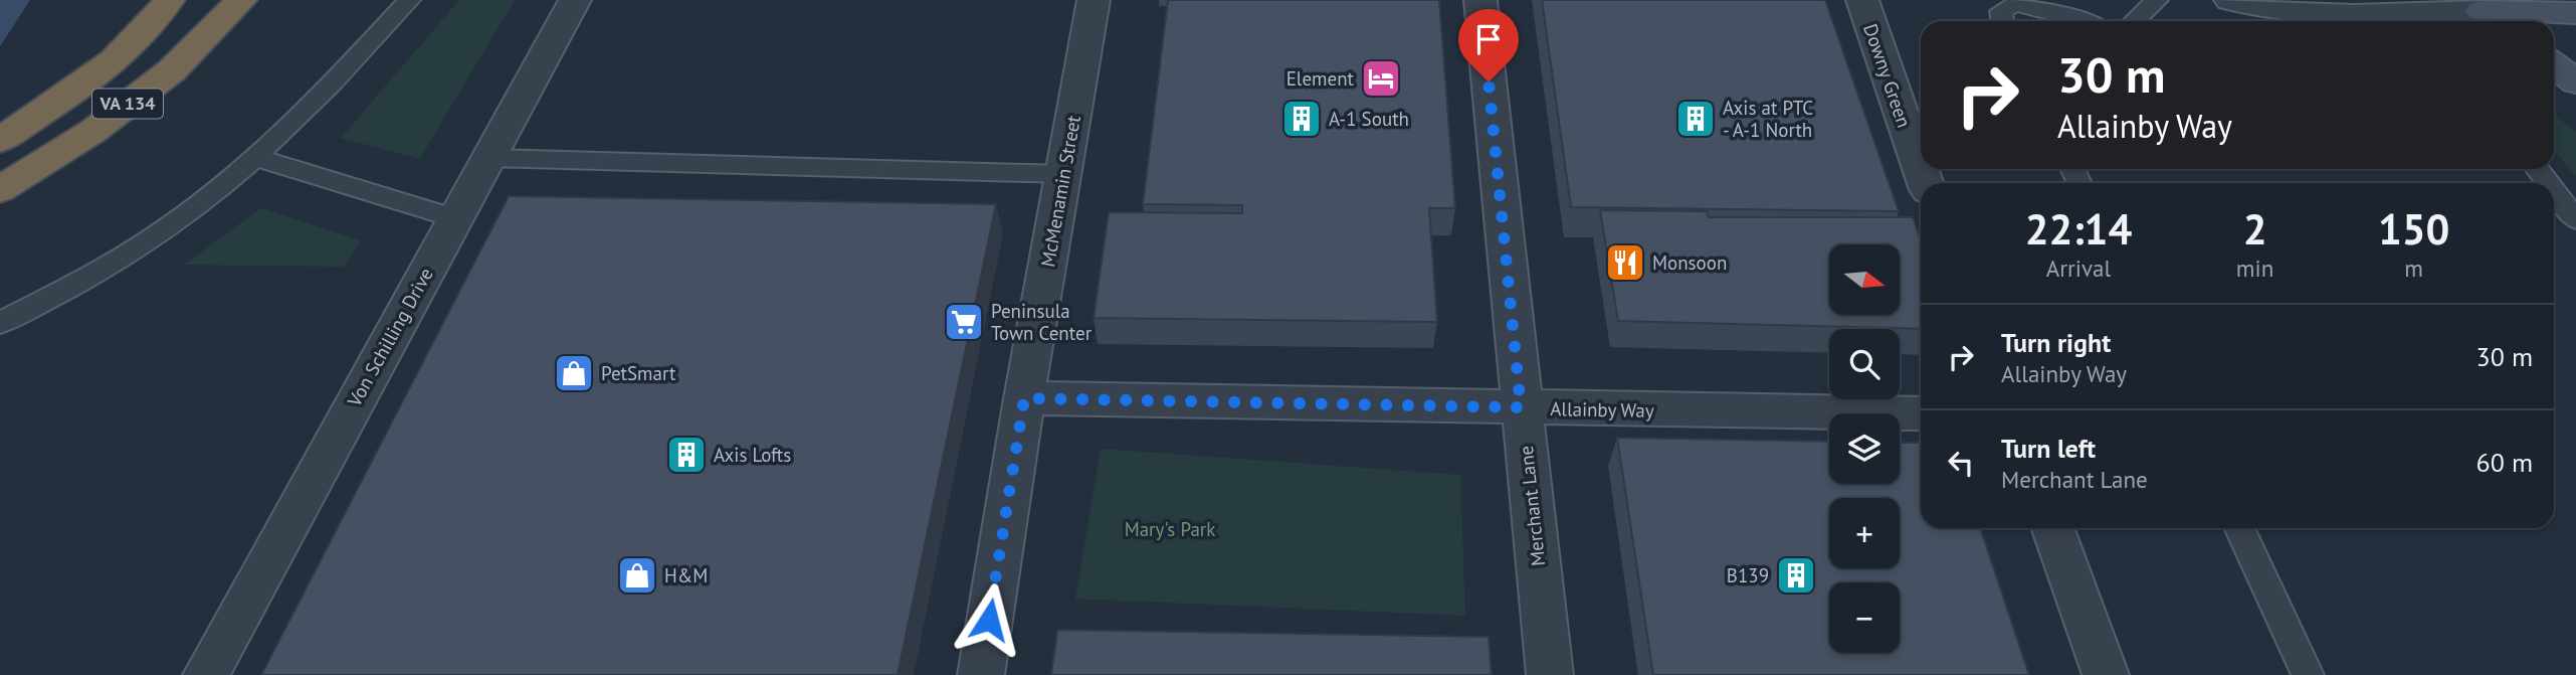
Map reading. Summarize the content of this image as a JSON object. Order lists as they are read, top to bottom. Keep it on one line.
{"streets":{"highway":["VA 134"],"street":["Downy Green","McMenamin Street","Von Schilling Drive","Allainby Way","Merchant Lane"]},"crossings":[["McMenamin Street","Allainby Way"],["Allainby Way","Merchant Lane"]],"parks":["Mary's Park"],"places":{"hotel":["Element"],"building":["A-1 South","Axis at PTC - A-1 North","Axis Lofts","B139"],"restaurant":["Monsoon"],"supermarket":["Peninsula Town Center"],"shop":["PetSmart","H&M"]},"north":"right","page":{"turn":["30 m","Allainby Way"],"eta":["22:14","Arrival","2","min","150","m"],"map_buttons":["+","−"],"list":[{"name":"Turn right","note":"Allainby Way","value":"30 m"},{"name":"Turn left","note":"Merchant Lane","value":"60 m"}]}}
